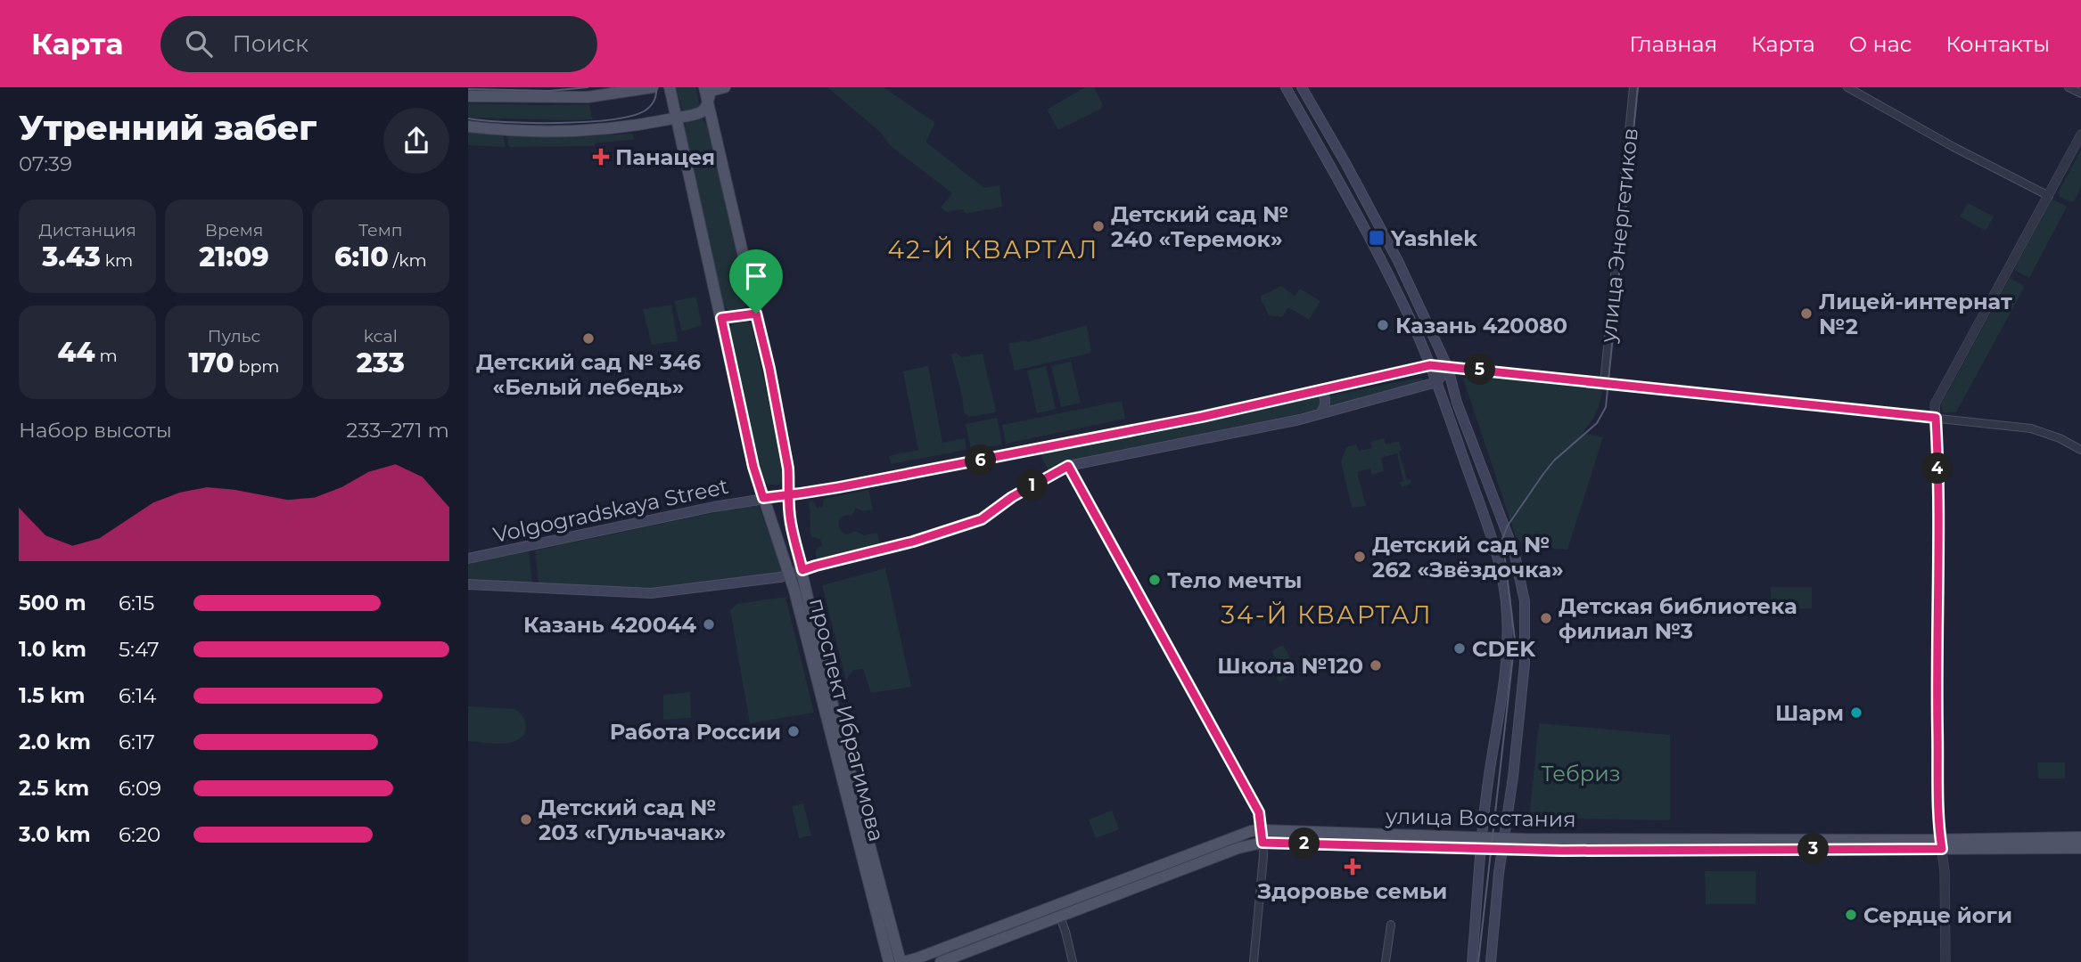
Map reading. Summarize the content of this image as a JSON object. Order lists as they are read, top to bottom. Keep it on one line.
{"streets":{"main road":["Volgogradskaya Street","проспект Ибрагимова","улица Восстания"],"street":["улица Энергетиков"]},"crossings":[["Volgogradskaya Street","проспект Ибрагимова"],["проспект Ибрагимова","улица Восстания"]],"districts":["42-Й КВАРТАЛ","34-Й КВАРТАЛ"],"parks":["Тебриз"],"places":{"health":["Панацея","Здоровье семьи"],"other":["Детский сад № 240 «Теремок»","Лицей-интернат №2","Казань 420080","Детский сад № 346 «Белый лебедь»","Детский сад № 262 «Звёздочка»","Тело мечты","Детская библиотека филиал №3","Казань 420044","CDEK","Школа №120","Шарм","Работа России","Детский сад № 203 «Гульчачак»","Сердце йоги"],"transit":["Yashlek"]},"page":{"header":"Карта","search":"Поиск","nav":["Главная","Карта","О нас","Контакты"],"heading":["Утренний забег","07:39"],"stats":[["Дистанция","3.43 km"],["Время","21:09"],["Темп","6:10 /km"],["44 m"],["Пульс","170 bpm"],["kcal","233"]],"pins":["5","6","4","1","2","3"],"chart":["Набор высоты","233–271 m"],"list":[{"name":"500 m","note":"6:15"},{"name":"1.0 km","note":"5:47"},{"name":"1.5 km","note":"6:14"},{"name":"2.0 km","note":"6:17"},{"name":"2.5 km","note":"6:09"},{"name":"3.0 km","note":"6:20"}]}}
